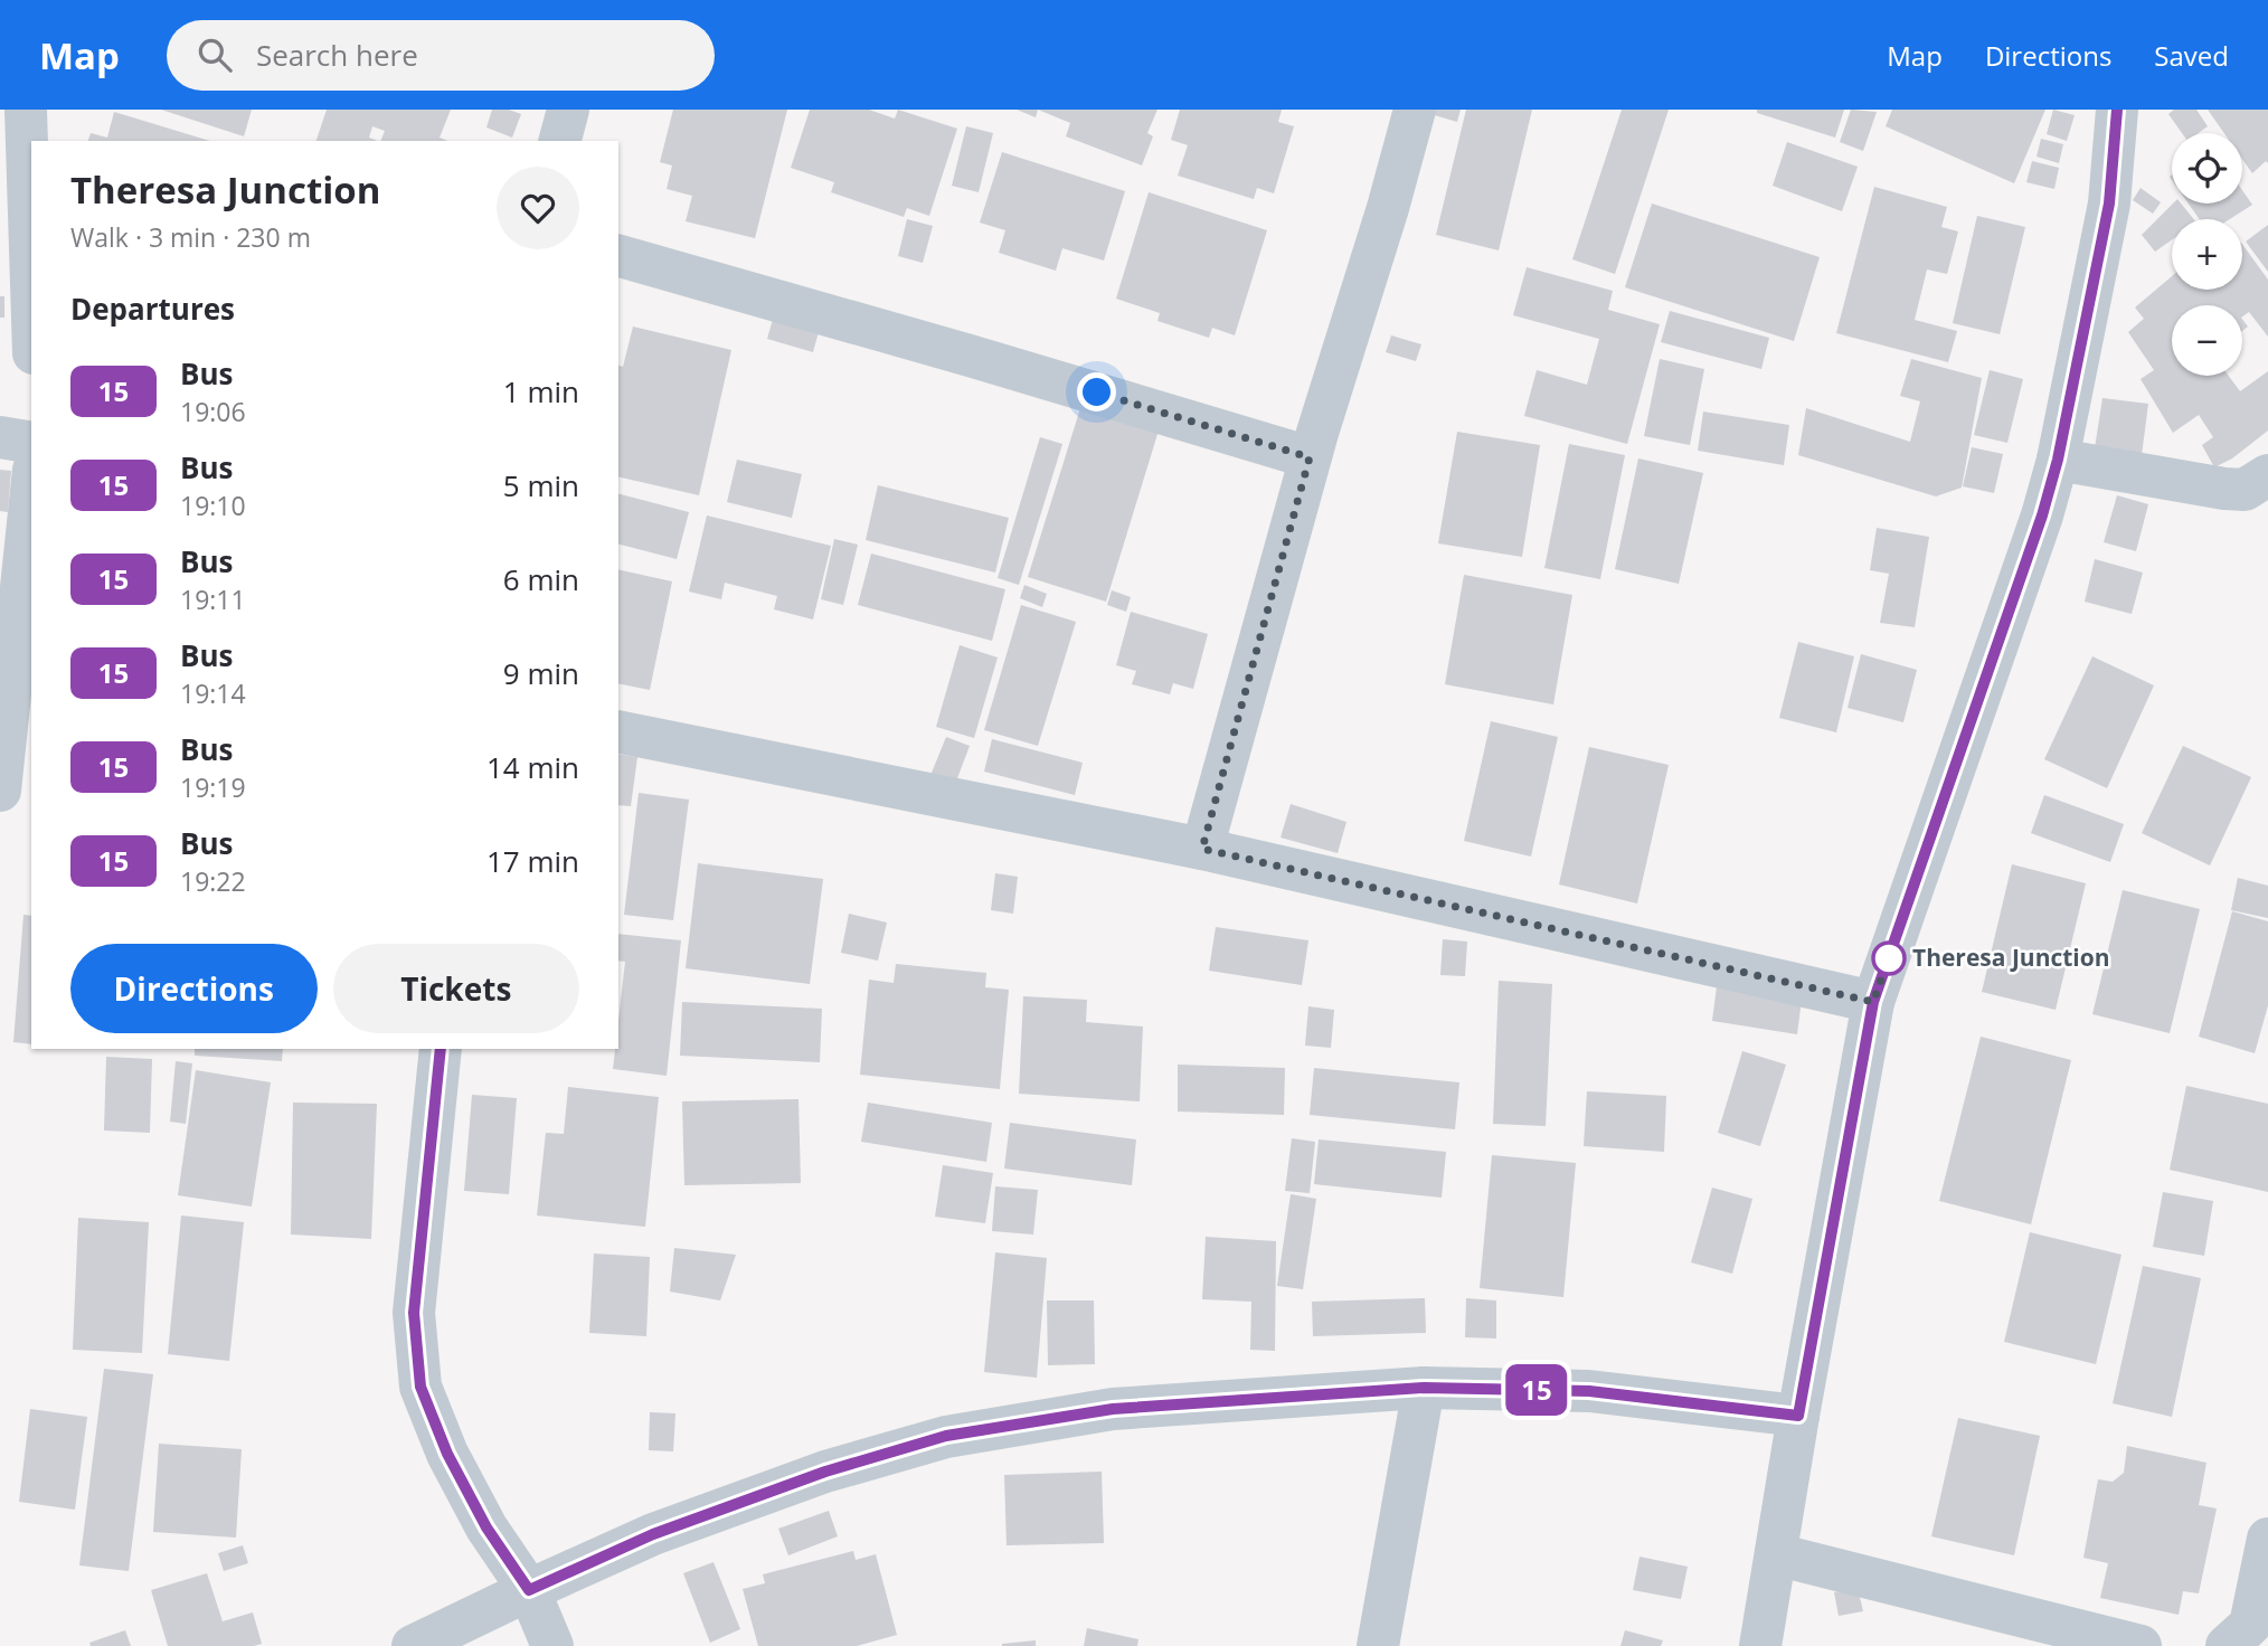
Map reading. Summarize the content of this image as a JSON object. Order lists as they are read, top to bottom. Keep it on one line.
{"places":["Theresa Junction"],"lines":["bus line 15"],"page":{"header":"Map","search":"Search here","nav":["Map","Directions","Saved"],"on_map":"15","map_buttons":["+","−"],"heading":[["Theresa Junction","Walk · 3 min · 230 m"],"Departures"],"list":[{"mark":"15","name":"Bus","note":"19:06","value":"1 min"},{"mark":"15","name":"Bus","note":"19:10","value":"5 min"},{"mark":"15","name":"Bus","note":"19:11","value":"6 min"},{"mark":"15","name":"Bus","note":"19:14","value":"9 min"},{"mark":"15","name":"Bus","note":"19:19","value":"14 min"},{"mark":"15","name":"Bus","note":"19:22","value":"17 min"}],"buttons":["Directions","Tickets"]}}
